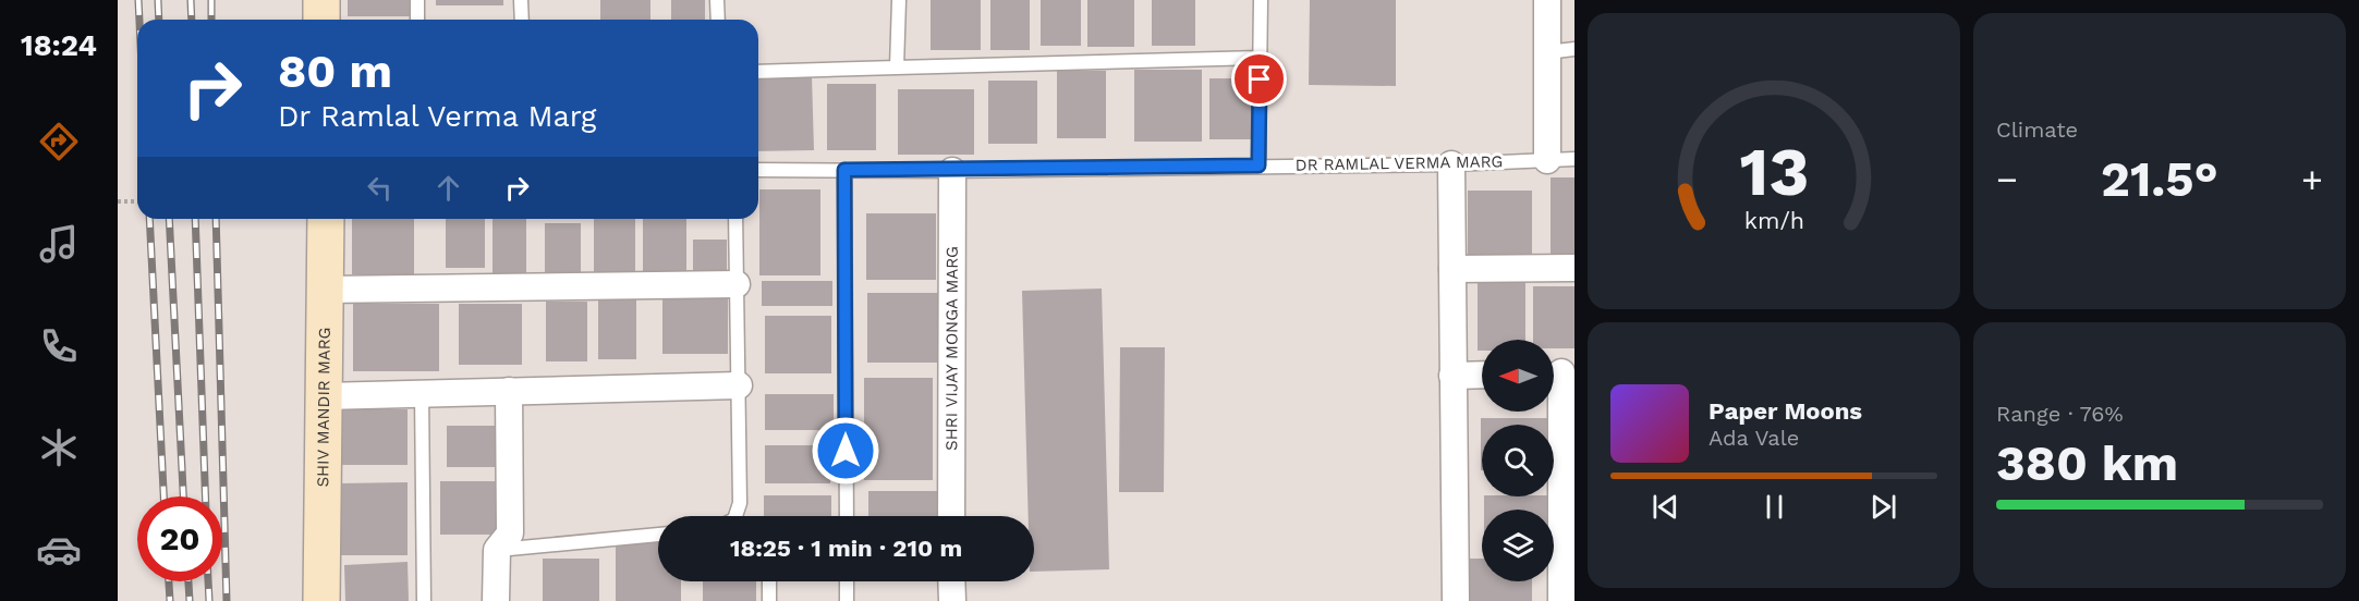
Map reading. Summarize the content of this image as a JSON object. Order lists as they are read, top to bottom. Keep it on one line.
{"streets":{"street":["SHRI VIJAY MONGA MARG","SHIV MANDIR MARG"],"lane":["DR RAMLAL VERMA MARG"]},"crossings":[["DR RAMLAL VERMA MARG","SHRI VIJAY MONGA MARG"]],"north":"left","page":{"tabs":"18:24","tile":["Climate",["Range · 76%","380 km"]],"turn":["80 m","Dr Ramlal Verma Marg"],"heat":["−","21.5°","+"],"song":["Paper Moons","Ada Vale"],"limit":"20","trip":"18:25 · 1 min · 210 m","gauge":["13","km/h"]}}
